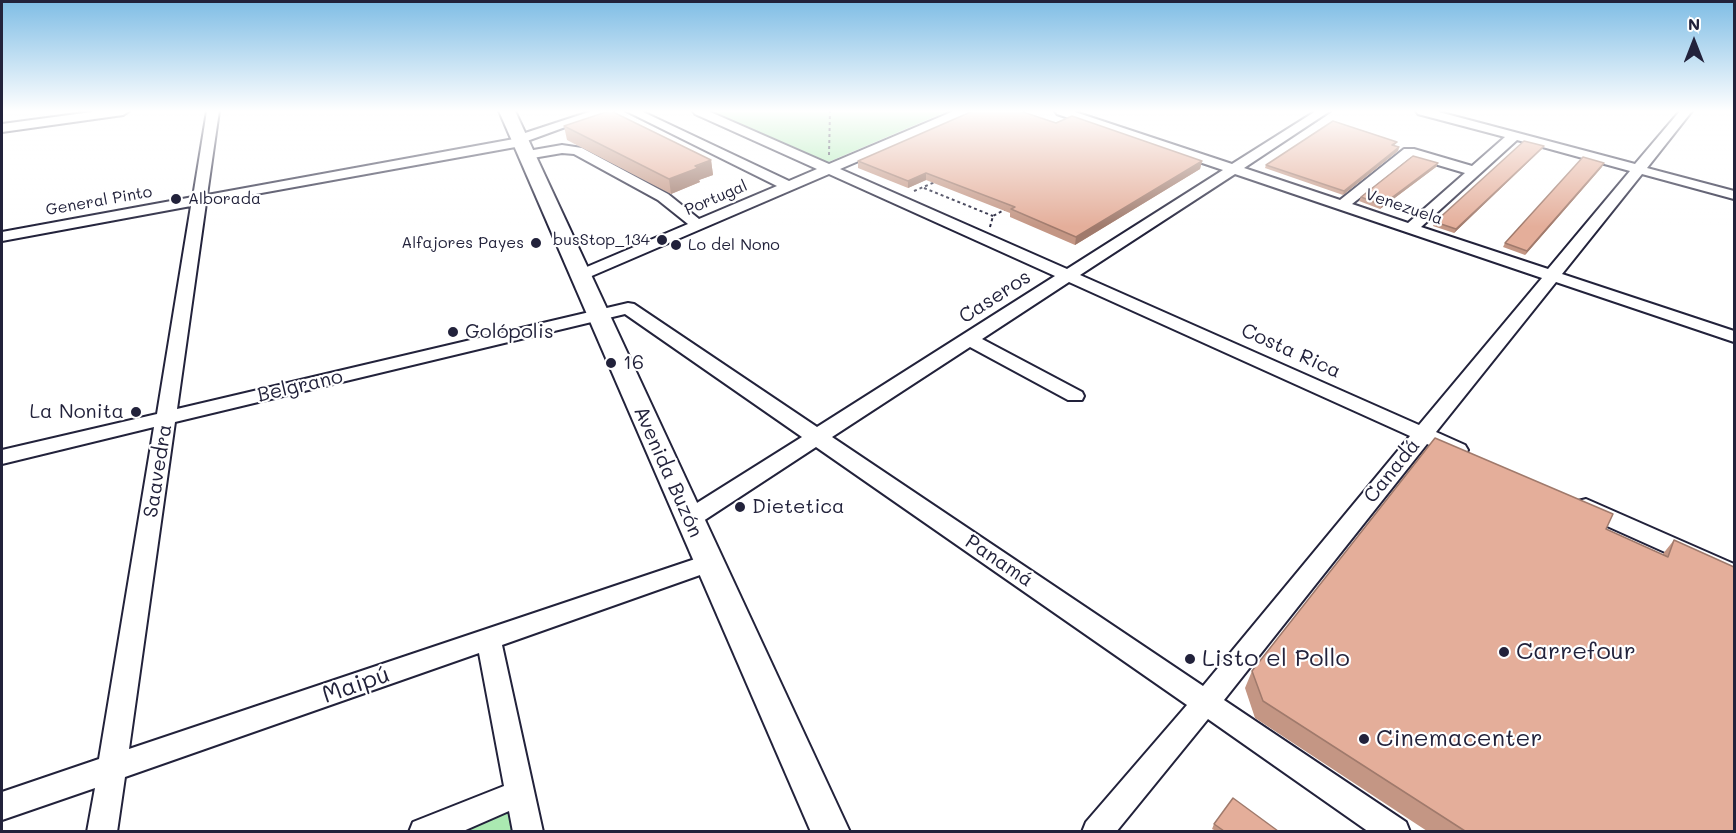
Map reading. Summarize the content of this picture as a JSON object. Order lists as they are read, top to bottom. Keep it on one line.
{"streets":{"main road":["Avenida Buzón"],"street":["Portugal","General Pinto","Venezuela","Caseros","Costa Rica","Belgrano","Saavedra","Canadá","Panamá","Maipú"]},"crossings":[["Portugal","Costa Rica"],["Portugal","Avenida Buzón"],["General Pinto","Saavedra"],["Venezuela","Caseros"],["Venezuela","Canadá"],["Caseros","Costa Rica"],["Caseros","Avenida Buzón"],["Caseros","Panamá"],["Costa Rica","Canadá"],["Belgrano","Saavedra"],["Belgrano","Avenida Buzón"],["Belgrano","Panamá"],["Saavedra","Maipú"],["Canadá","Panamá"],["Avenida Buzón","Panamá"],["Avenida Buzón","Maipú"]],"places":["Alborada","busStop_134","Alfajores Payes","Lo del Nono","Golópolis","16","La Nonita","Dietetica","Carrefour","Listo el Pollo","Cinemacenter"],"north":"top"}
